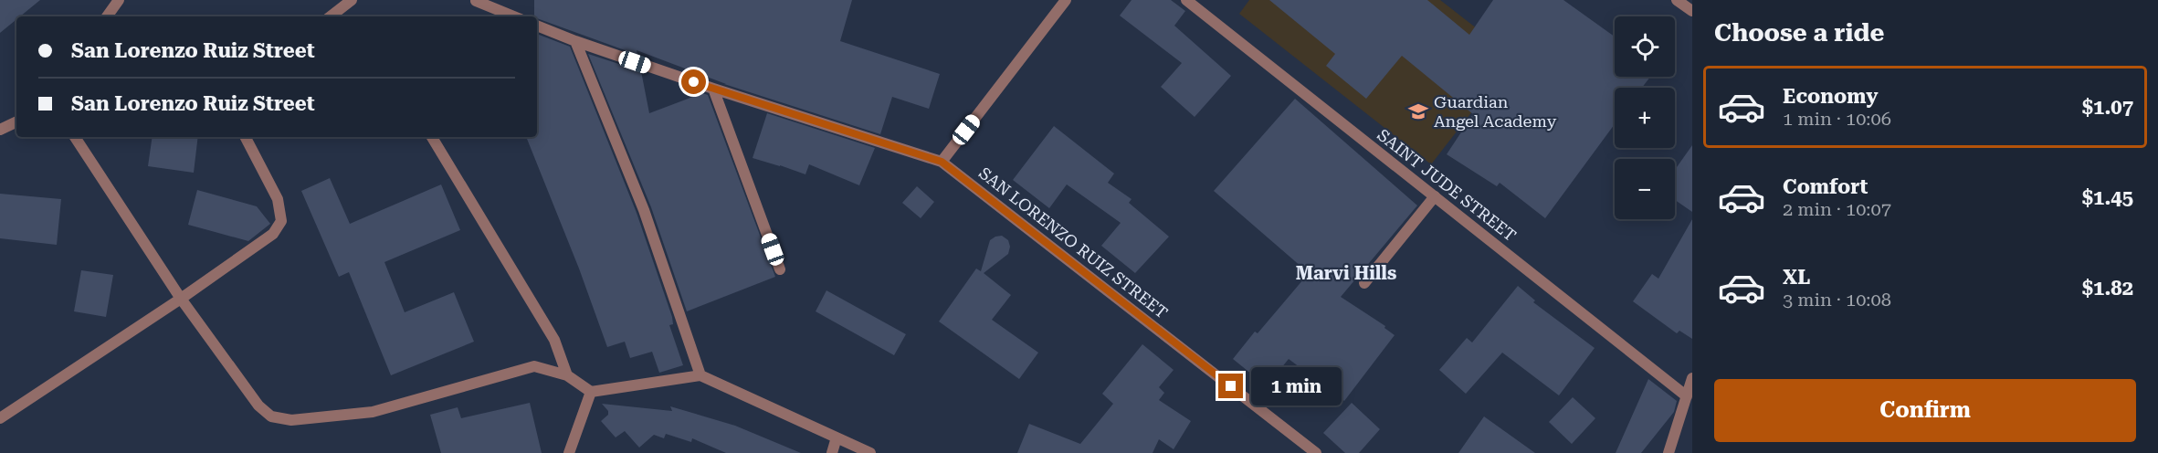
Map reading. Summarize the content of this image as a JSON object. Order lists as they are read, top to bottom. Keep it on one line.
{"streets":{"street":["SAINT JUDE STREET","SAN LORENZO RUIZ STREET"]},"districts":["Marvi Hills"],"places":{"school or university":["Guardian Angel Academy"]},"page":{"heading":"Choose a ride","map_buttons":["+","−"],"banner":["San Lorenzo Ruiz Street","San Lorenzo Ruiz Street"],"list":[{"name":"Economy","note":"1 min · 10:06","value":"$1.07"},{"name":"Comfort","note":"2 min · 10:07","value":"$1.45"},{"name":"XL","note":"3 min · 10:08","value":"$1.82"}],"bubble":"1 min","buttons":"Confirm"}}
